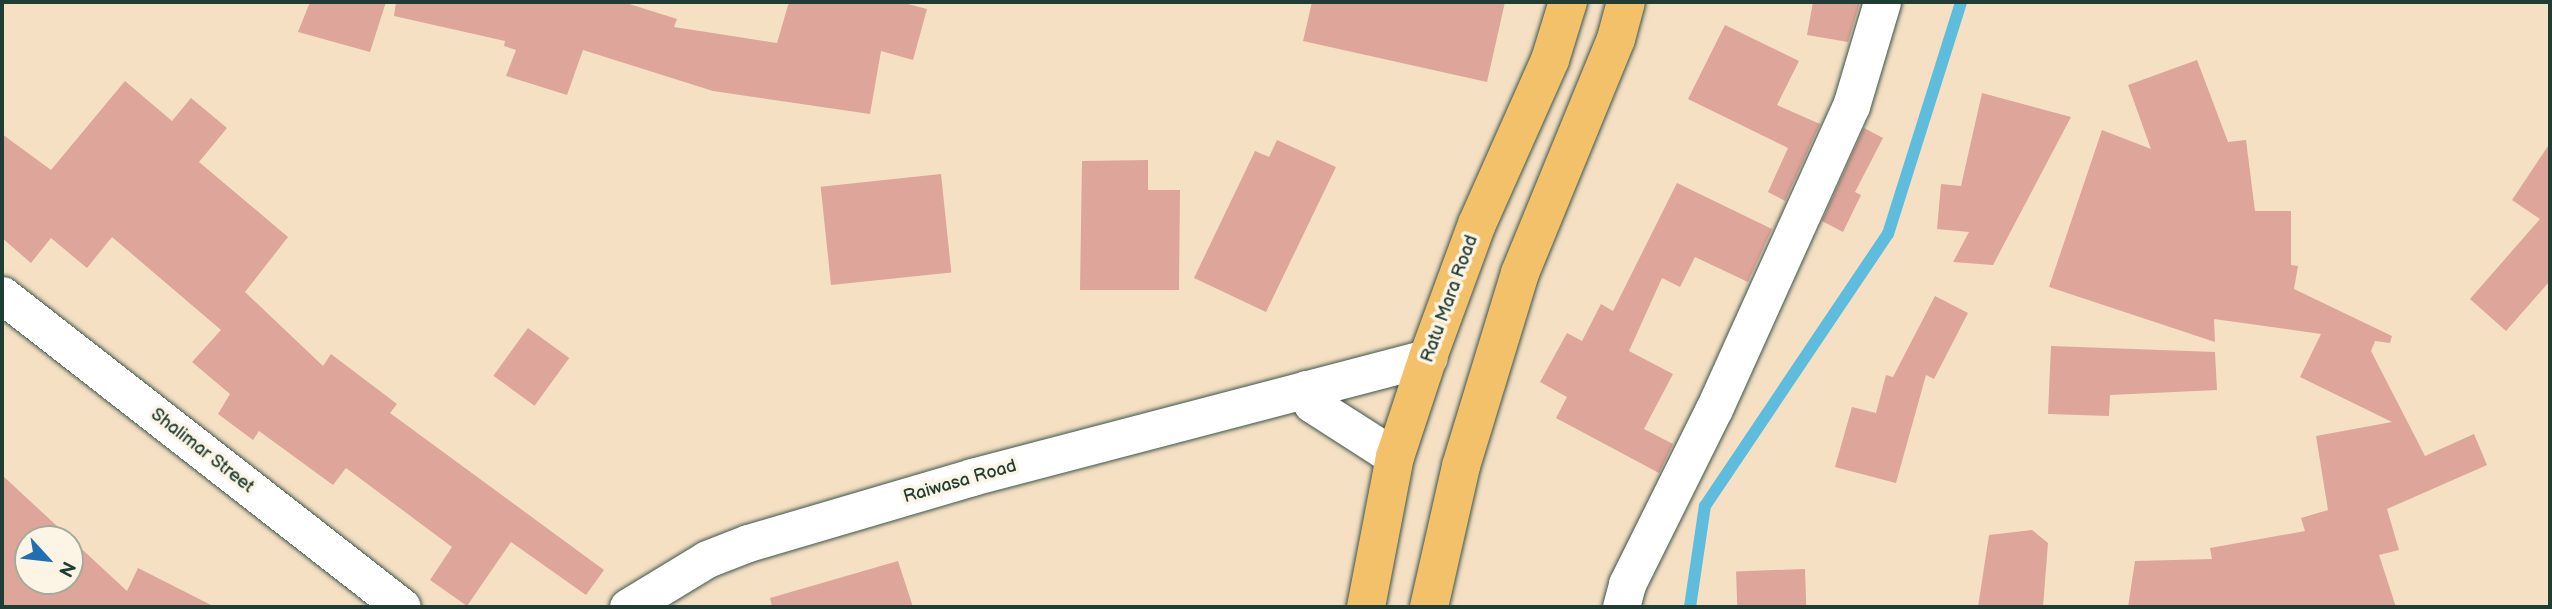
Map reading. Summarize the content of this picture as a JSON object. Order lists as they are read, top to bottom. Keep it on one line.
{"streets":{"highway":["Ratu Mara Road"],"street":["Shalimar Street","Raiwasa Road"]},"crossings":[["Ratu Mara Road","Raiwasa Road"]],"north":"bottom right"}
